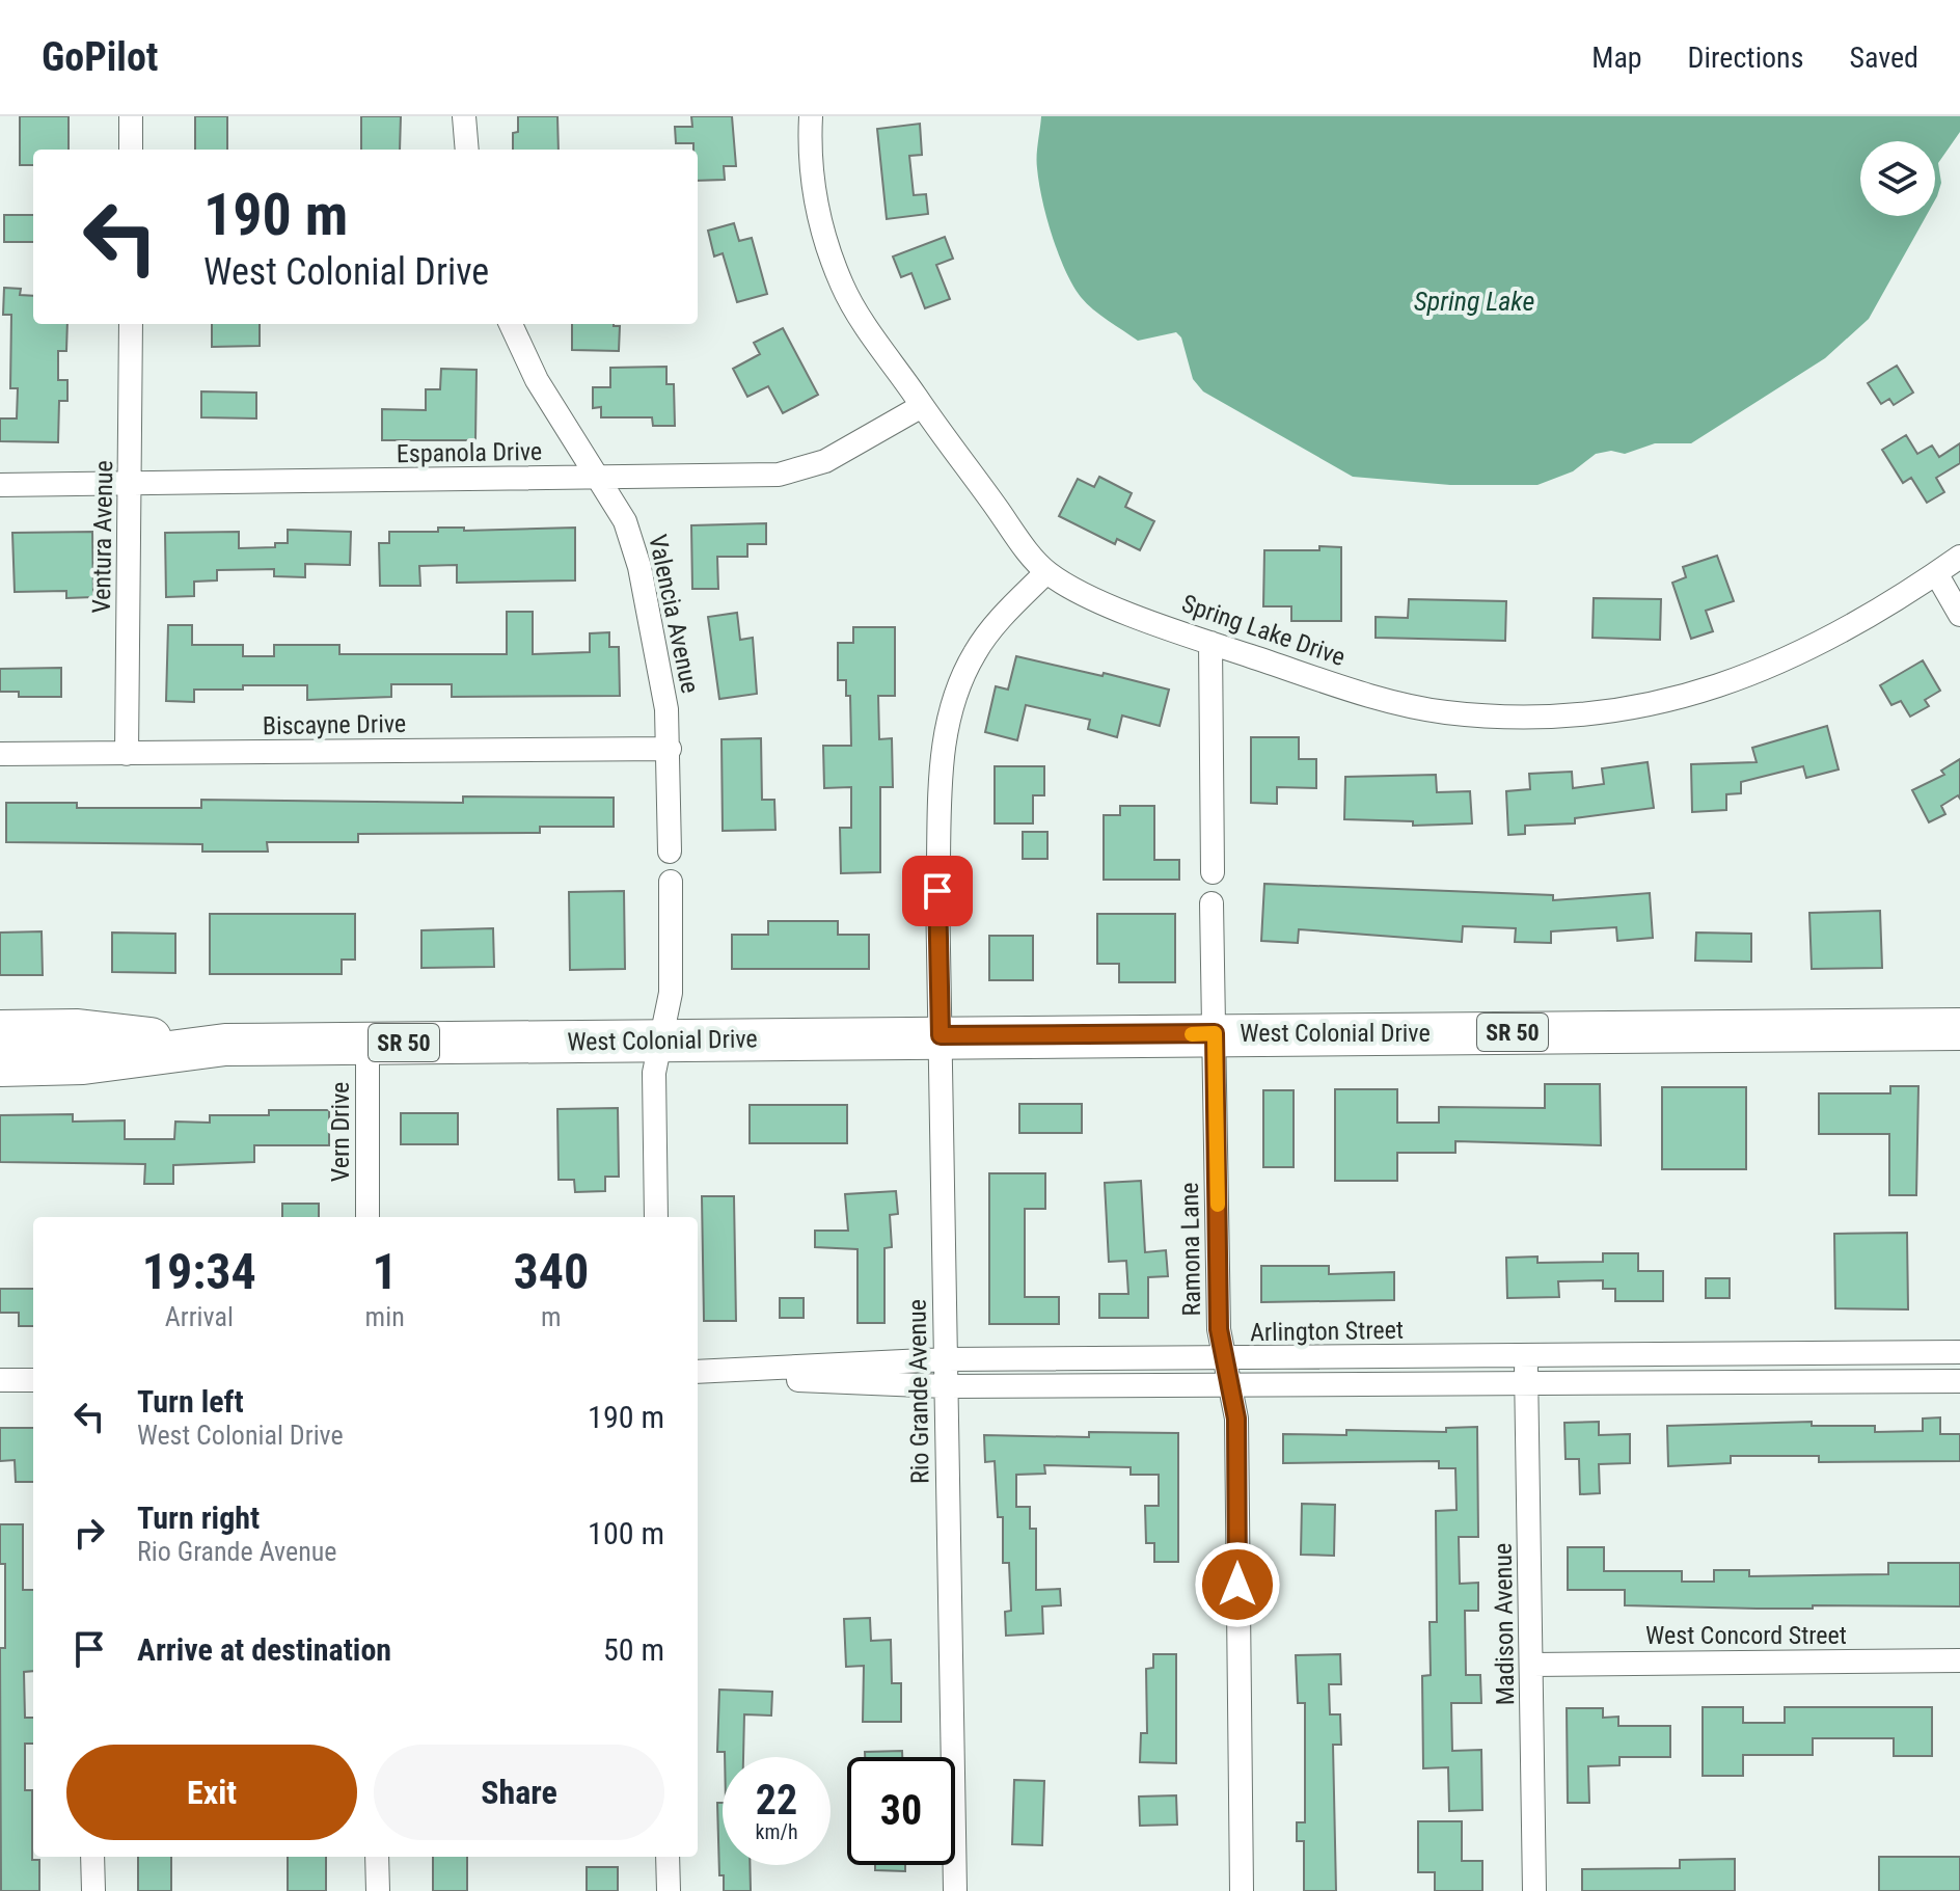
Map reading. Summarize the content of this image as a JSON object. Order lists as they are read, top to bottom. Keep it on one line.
{"streets":{"highway":["SR 50","West Colonial Drive"],"street":["Espanola Drive","Ventura Avenue","Valencia Avenue","Spring Lake Drive","Biscayne Drive","Vern Drive","Ramona Lane","Arlington Street","Rio Grande Avenue","Madison Avenue","West Concord Street"]},"crossings":[["Espanola Drive","Ventura Avenue"],["Espanola Drive","Valencia Avenue"],["Espanola Drive","Spring Lake Drive"],["Ventura Avenue","Biscayne Drive"],["Valencia Avenue","Biscayne Drive"],["West Colonial Drive","Vern Drive"],["West Colonial Drive","Ramona Lane"],["West Colonial Drive","Rio Grande Avenue"],["Ramona Lane","Arlington Street"],["Arlington Street","Rio Grande Avenue"],["Arlington Street","Madison Avenue"],["Madison Avenue","West Concord Street"]],"water":["Spring Lake"],"page":{"header":"GoPilot","nav":["Map","Directions","Saved"],"turn":["190 m","West Colonial Drive"],"eta":["19:34","Arrival","1","min","340","m"],"list":[{"name":"Turn left","note":"West Colonial Drive","value":"190 m"},{"name":"Turn right","note":"Rio Grande Avenue","value":"100 m"},{"name":"Arrive at destination","value":"50 m"}],"buttons":["Exit","Share"],"speed":"22 km/h","limit":"30"}}
